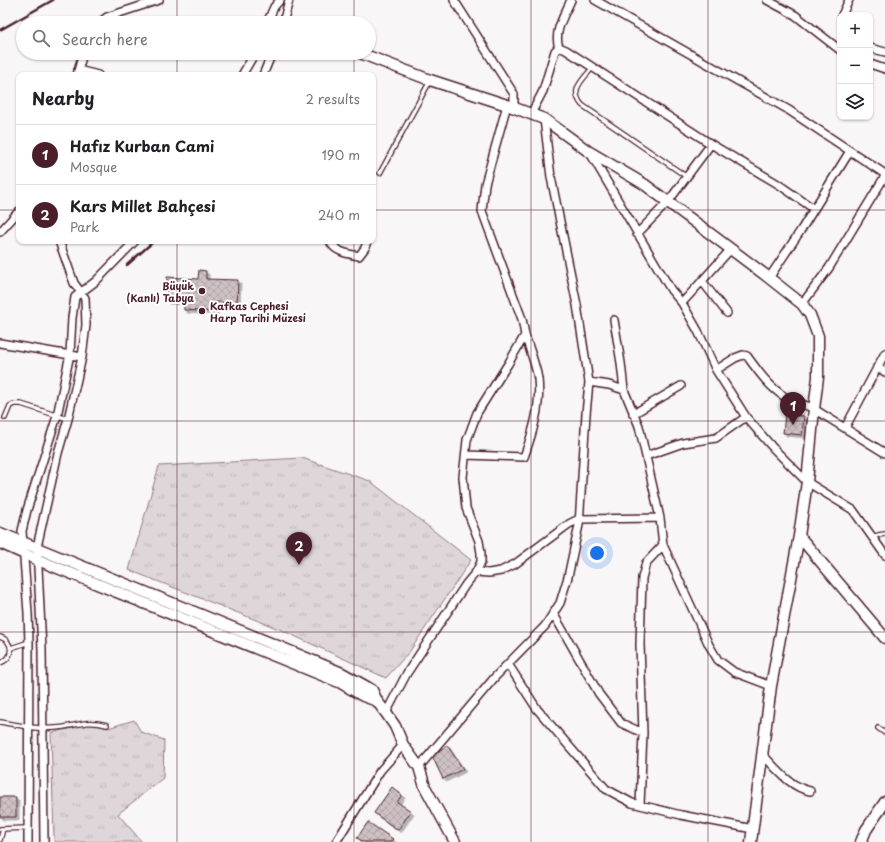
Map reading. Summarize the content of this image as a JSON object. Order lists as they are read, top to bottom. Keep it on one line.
{"places":["Büyük (Kanlı) Tabya","Kafkas Cephesi Harp Tarihi Müzesi"],"page":{"map_buttons":["+","−"],"search":"Search here","heading":["Nearby","2 results"],"list":[{"mark":"1","name":"Hafız Kurban Cami","note":"Mosque","value":"190 m"},{"mark":"2","name":"Kars Millet Bahçesi","note":"Park","value":"240 m"}],"pins":["1","2"]}}
